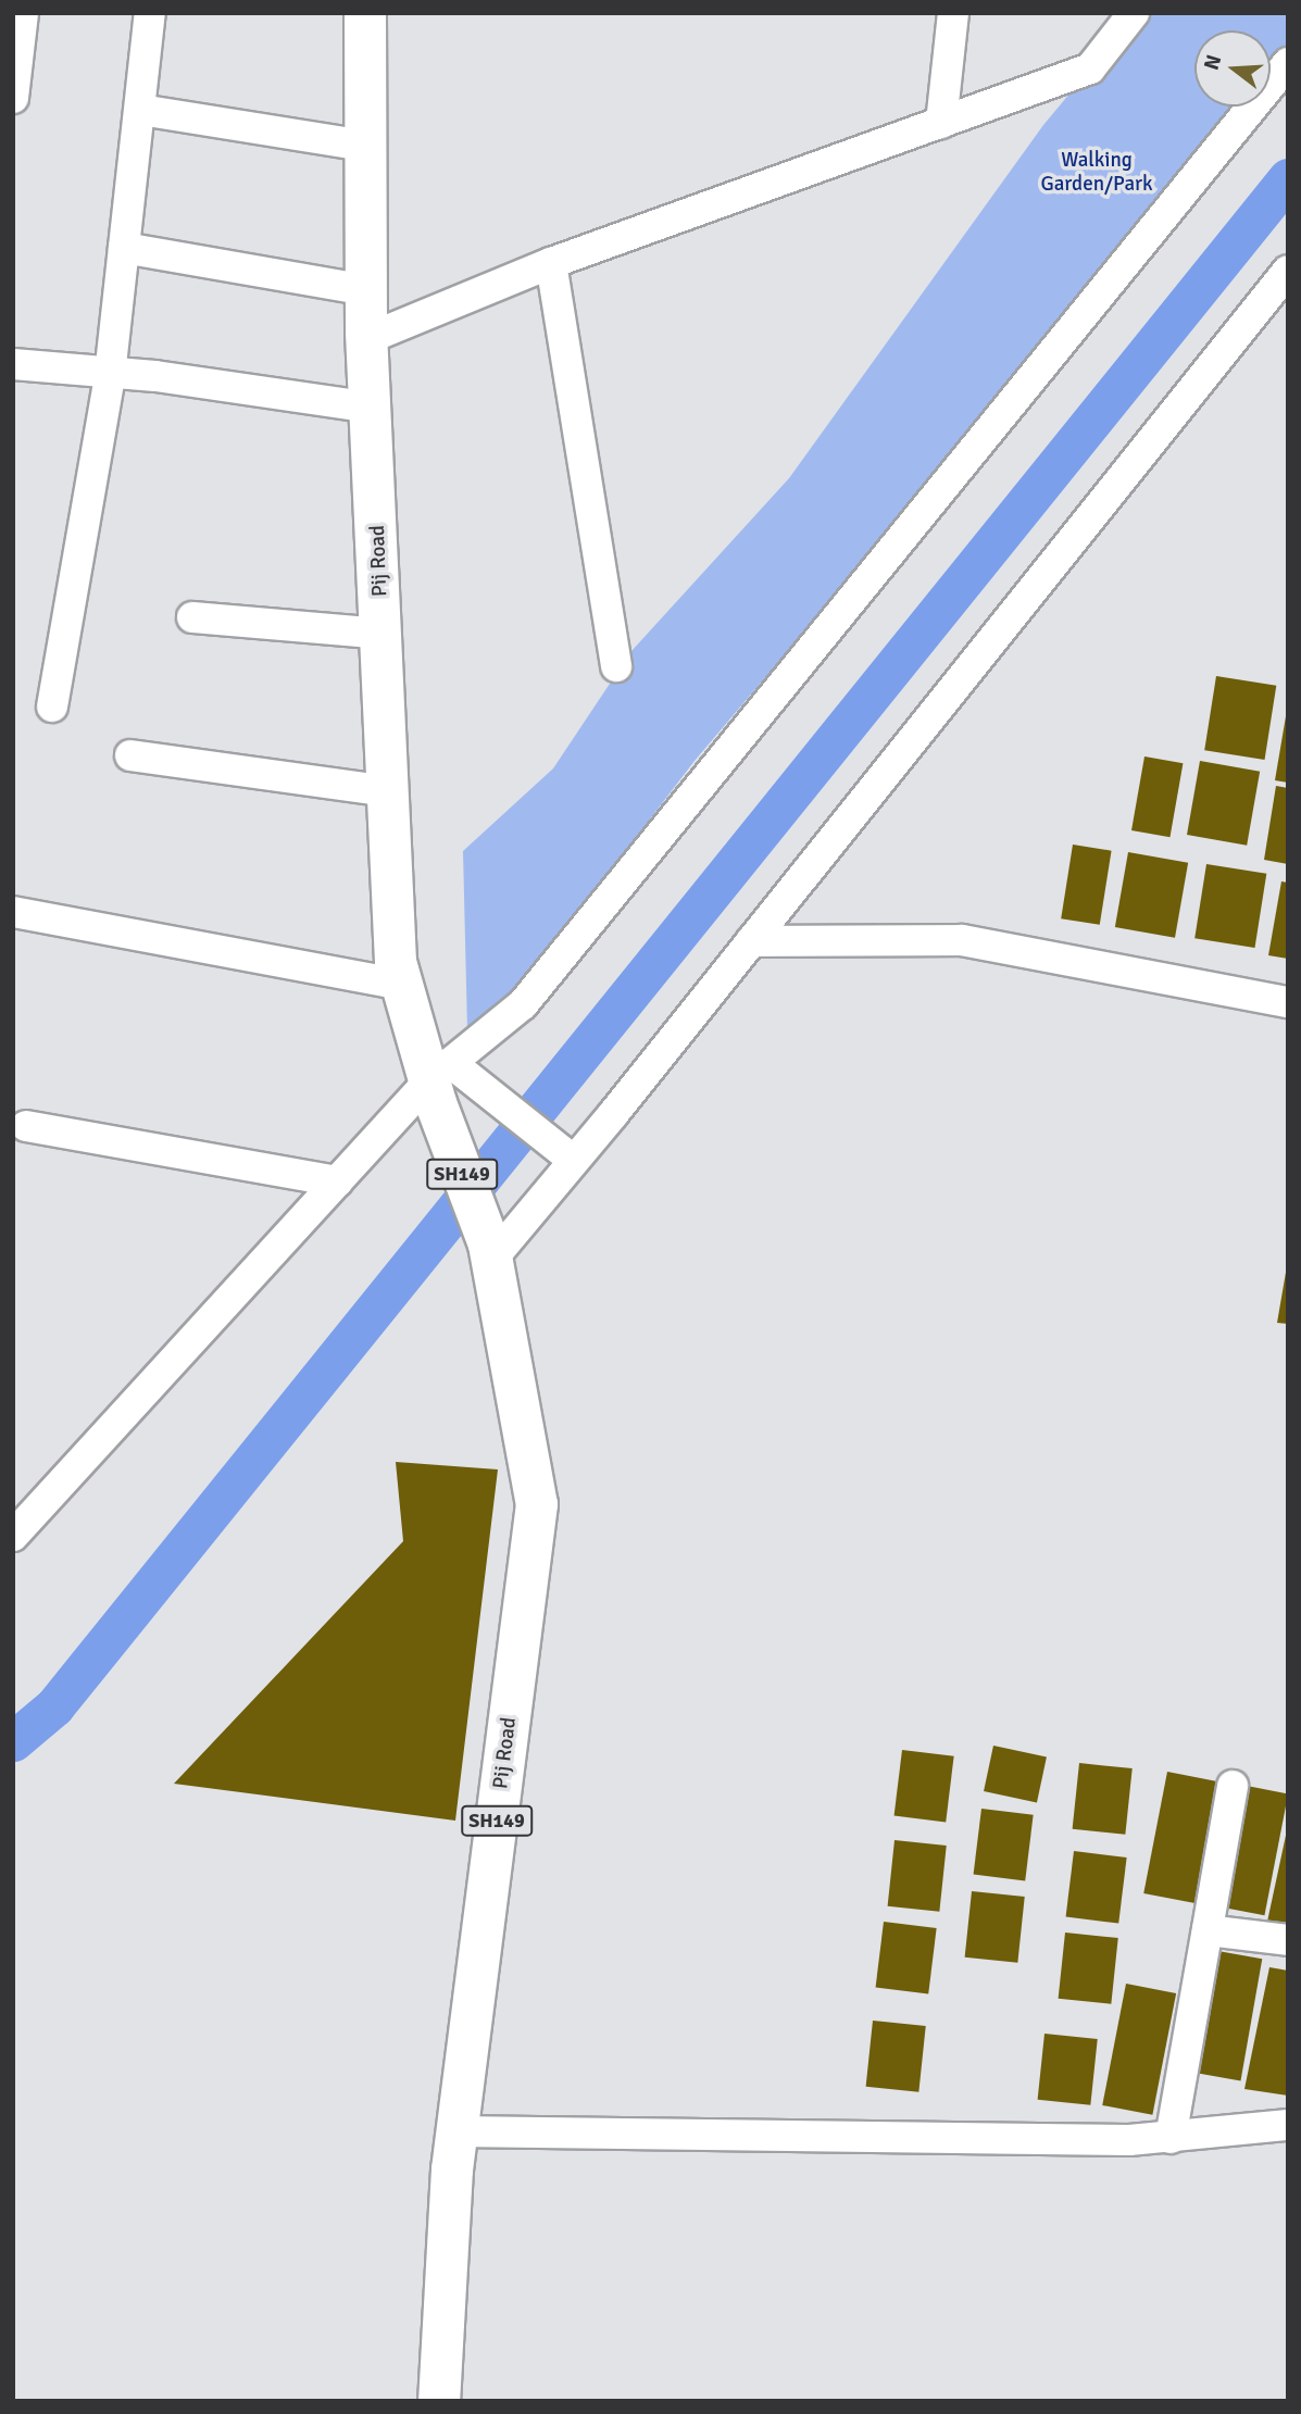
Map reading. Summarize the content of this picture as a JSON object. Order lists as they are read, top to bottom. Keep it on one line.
{"streets":{"main road":["Pij Road","SH149"]},"crossings":[["Pij Road","SH149"]],"parks":["Walking Garden/Park"],"north":"left"}
